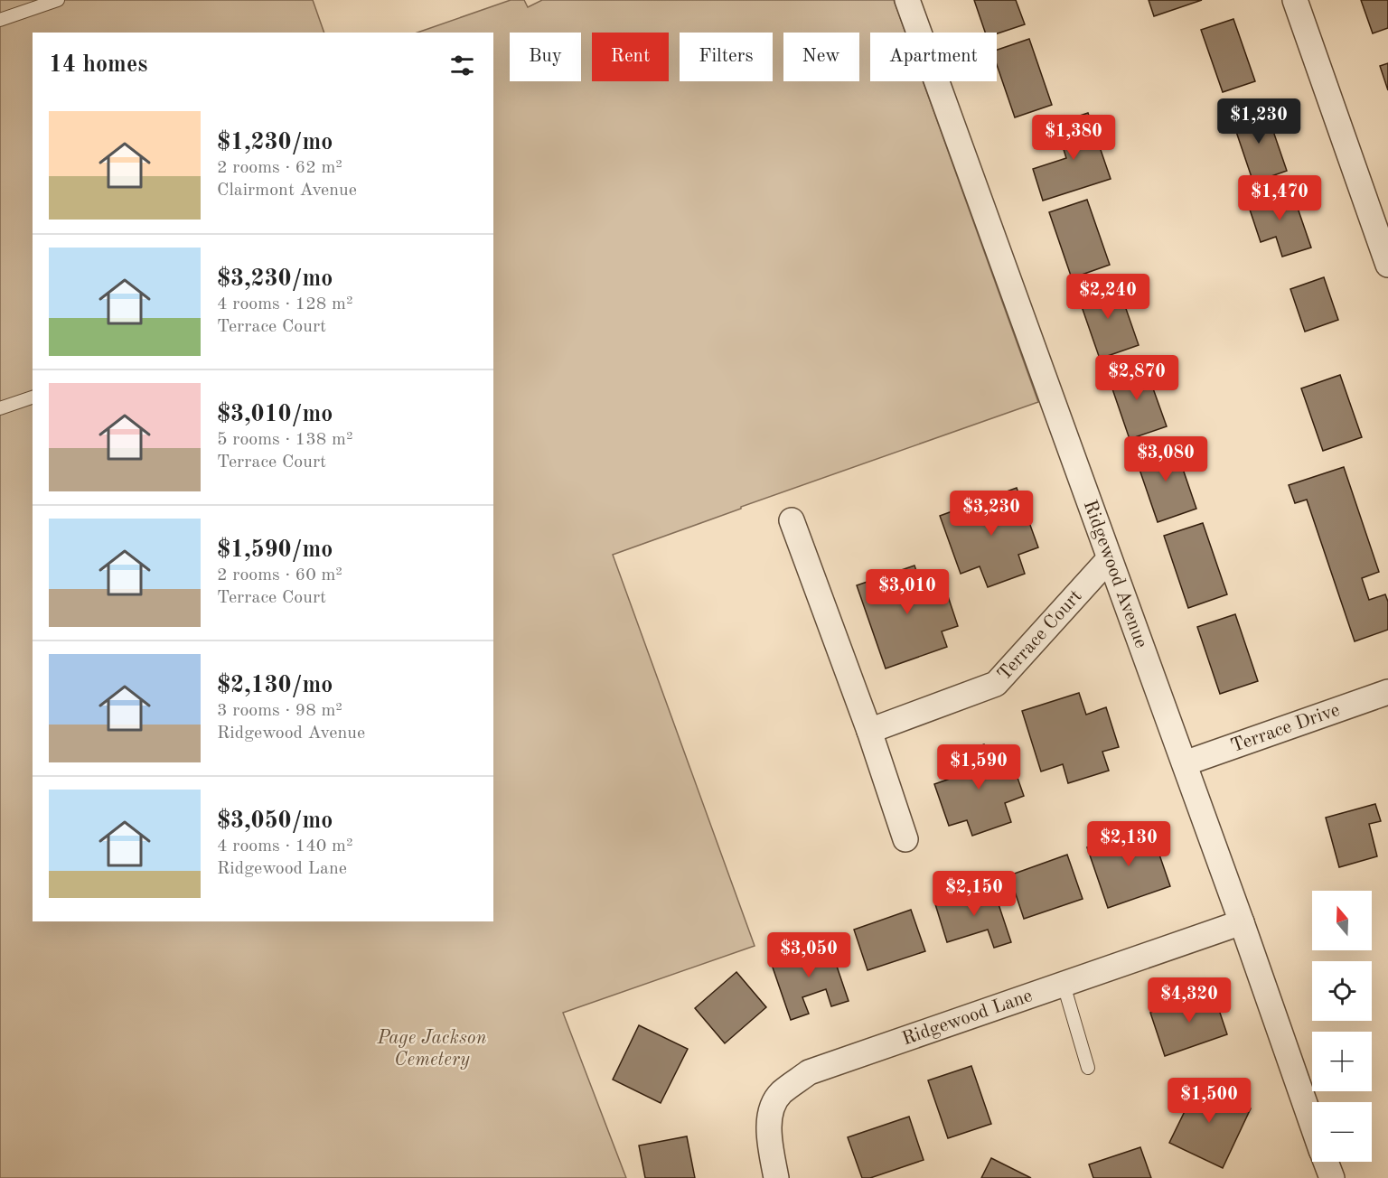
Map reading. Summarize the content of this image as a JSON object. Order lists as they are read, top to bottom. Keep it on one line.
{"streets":{"street":["Ridgewood Avenue","Terrace Court","Terrace Drive","Ridgewood Lane"]},"crossings":[["Ridgewood Avenue","Terrace Court"],["Ridgewood Avenue","Terrace Drive"],["Ridgewood Avenue","Ridgewood Lane"]],"parks":["Page Jackson Cemetery"],"north":"top","page":{"chip":["Buy","Rent","Filters","New","Apartment"],"heading":"14 homes","list":[{"name":"$1,230/mo","note":"2 rooms · 62 m² · Clairmont Avenue"},{"name":"$3,230/mo","note":"4 rooms · 128 m² · Terrace Court"},{"name":"$3,010/mo","note":"5 rooms · 138 m² · Terrace Court"},{"name":"$1,590/mo","note":"2 rooms · 60 m² · Terrace Court"},{"name":"$2,130/mo","note":"3 rooms · 98 m² · Ridgewood Avenue"},{"name":"$3,050/mo","note":"4 rooms · 140 m² · Ridgewood Lane"}],"price":["$1,230","$1,380","$1,470","$2,240","$2,870","$3,080","$3,230","$3,010","$1,590","$2,130","$2,150","$3,050","$4,320","$1,500"],"map_buttons":["+","−"]}}
